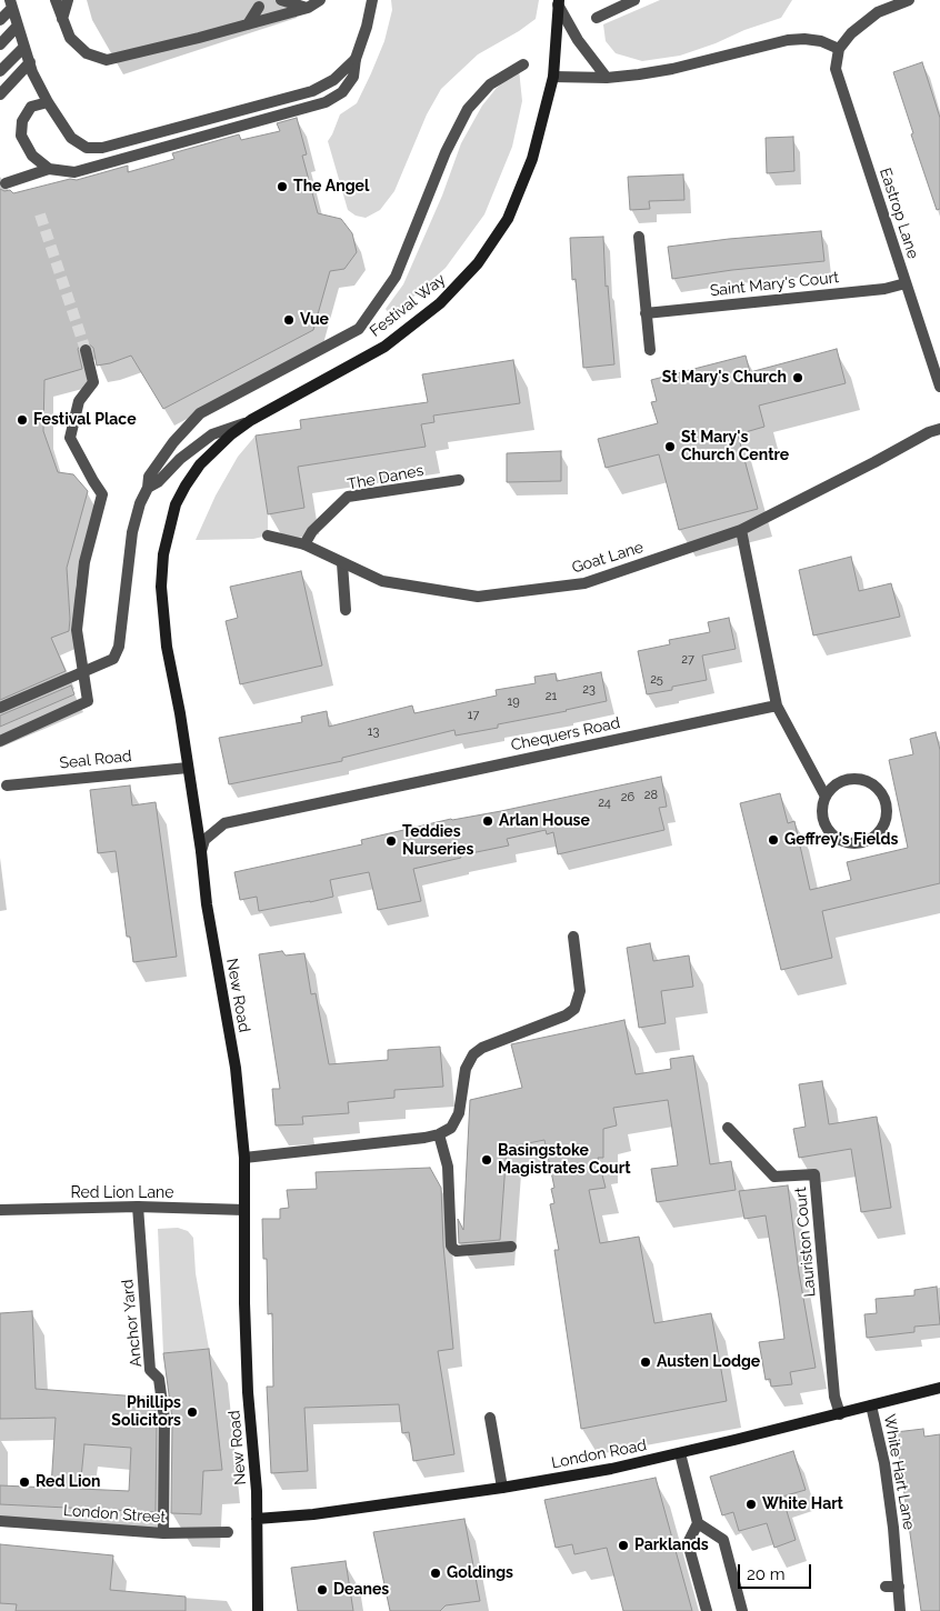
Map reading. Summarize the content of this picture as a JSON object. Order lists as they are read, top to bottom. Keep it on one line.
{"streets":{"street":["Eastrop Lane","Saint Mary's Court","Festival Way","The Danes","Goat Lane","Chequers Road","Seal Road","New Road","Red Lion Lane","Lauriston Court","Anchor Yard","London Road","White Hart Lane","London Street"]},"crossings":[["Eastrop Lane","Saint Mary's Court"],["Festival Way","New Road"],["The Danes","Goat Lane"],["Chequers Road","New Road"],["Seal Road","New Road"],["New Road","Red Lion Lane"],["New Road","London Road"],["Red Lion Lane","Anchor Yard"],["Lauriston Court","London Road"],["Anchor Yard","London Street"],["London Road","White Hart Lane"]],"places":["The Angel","Vue","St Mary's Church","Festival Place","St Mary's Church Centre","Arlan House","Geffrey's Fields","Teddies Nurseries","Basingstoke Magistrates Court","Austen Lodge","Phillips Solicitors","Red Lion","White Hart","Parklands","Goldings","Deanes"],"house_numbers":["27","25","23","21","19","17","13","28","26","24"],"scale_bar":"20 m"}
